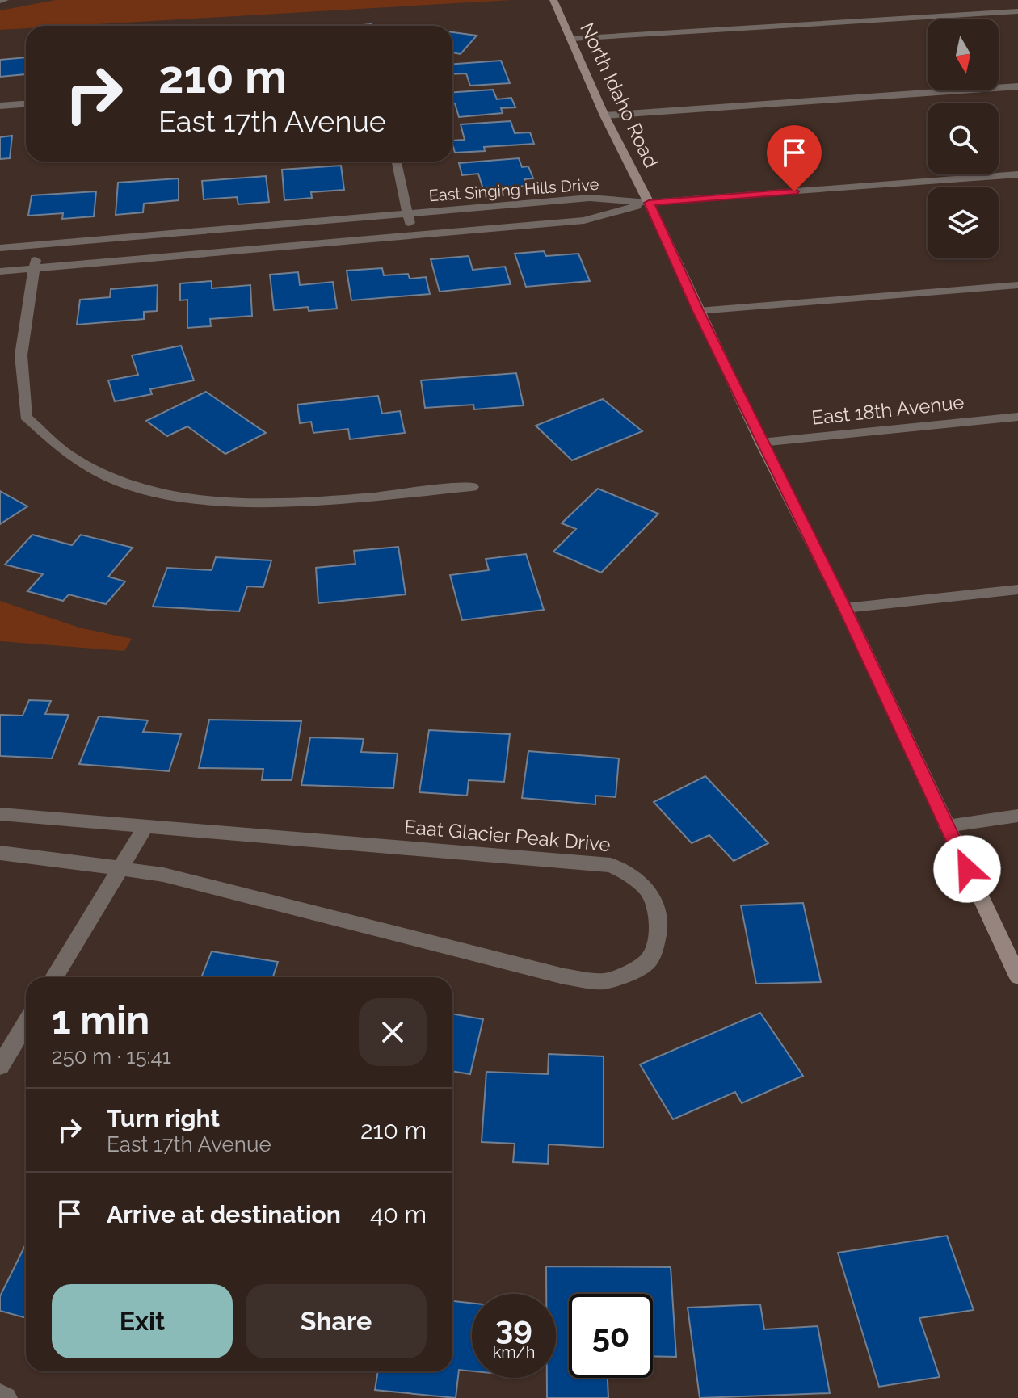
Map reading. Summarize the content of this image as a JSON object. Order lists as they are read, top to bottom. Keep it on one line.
{"streets":{"main road":["North Idaho Road"],"street":["East Singing Hills Drive","East 18th Avenue","Eaat Glacier Peak Drive"]},"crossings":[["North Idaho Road","East Singing Hills Drive"],["North Idaho Road","East 18th Avenue"]],"north":"bottom","page":{"turn":["210 m","East 17th Avenue"],"heading":["1 min","250 m · 15:41"],"list":[{"name":"Turn right","note":"East 17th Avenue","value":"210 m"},{"name":"Arrive at destination","value":"40 m"}],"buttons":["Exit","Share"],"speed":"39 km/h","limit":"50"}}
